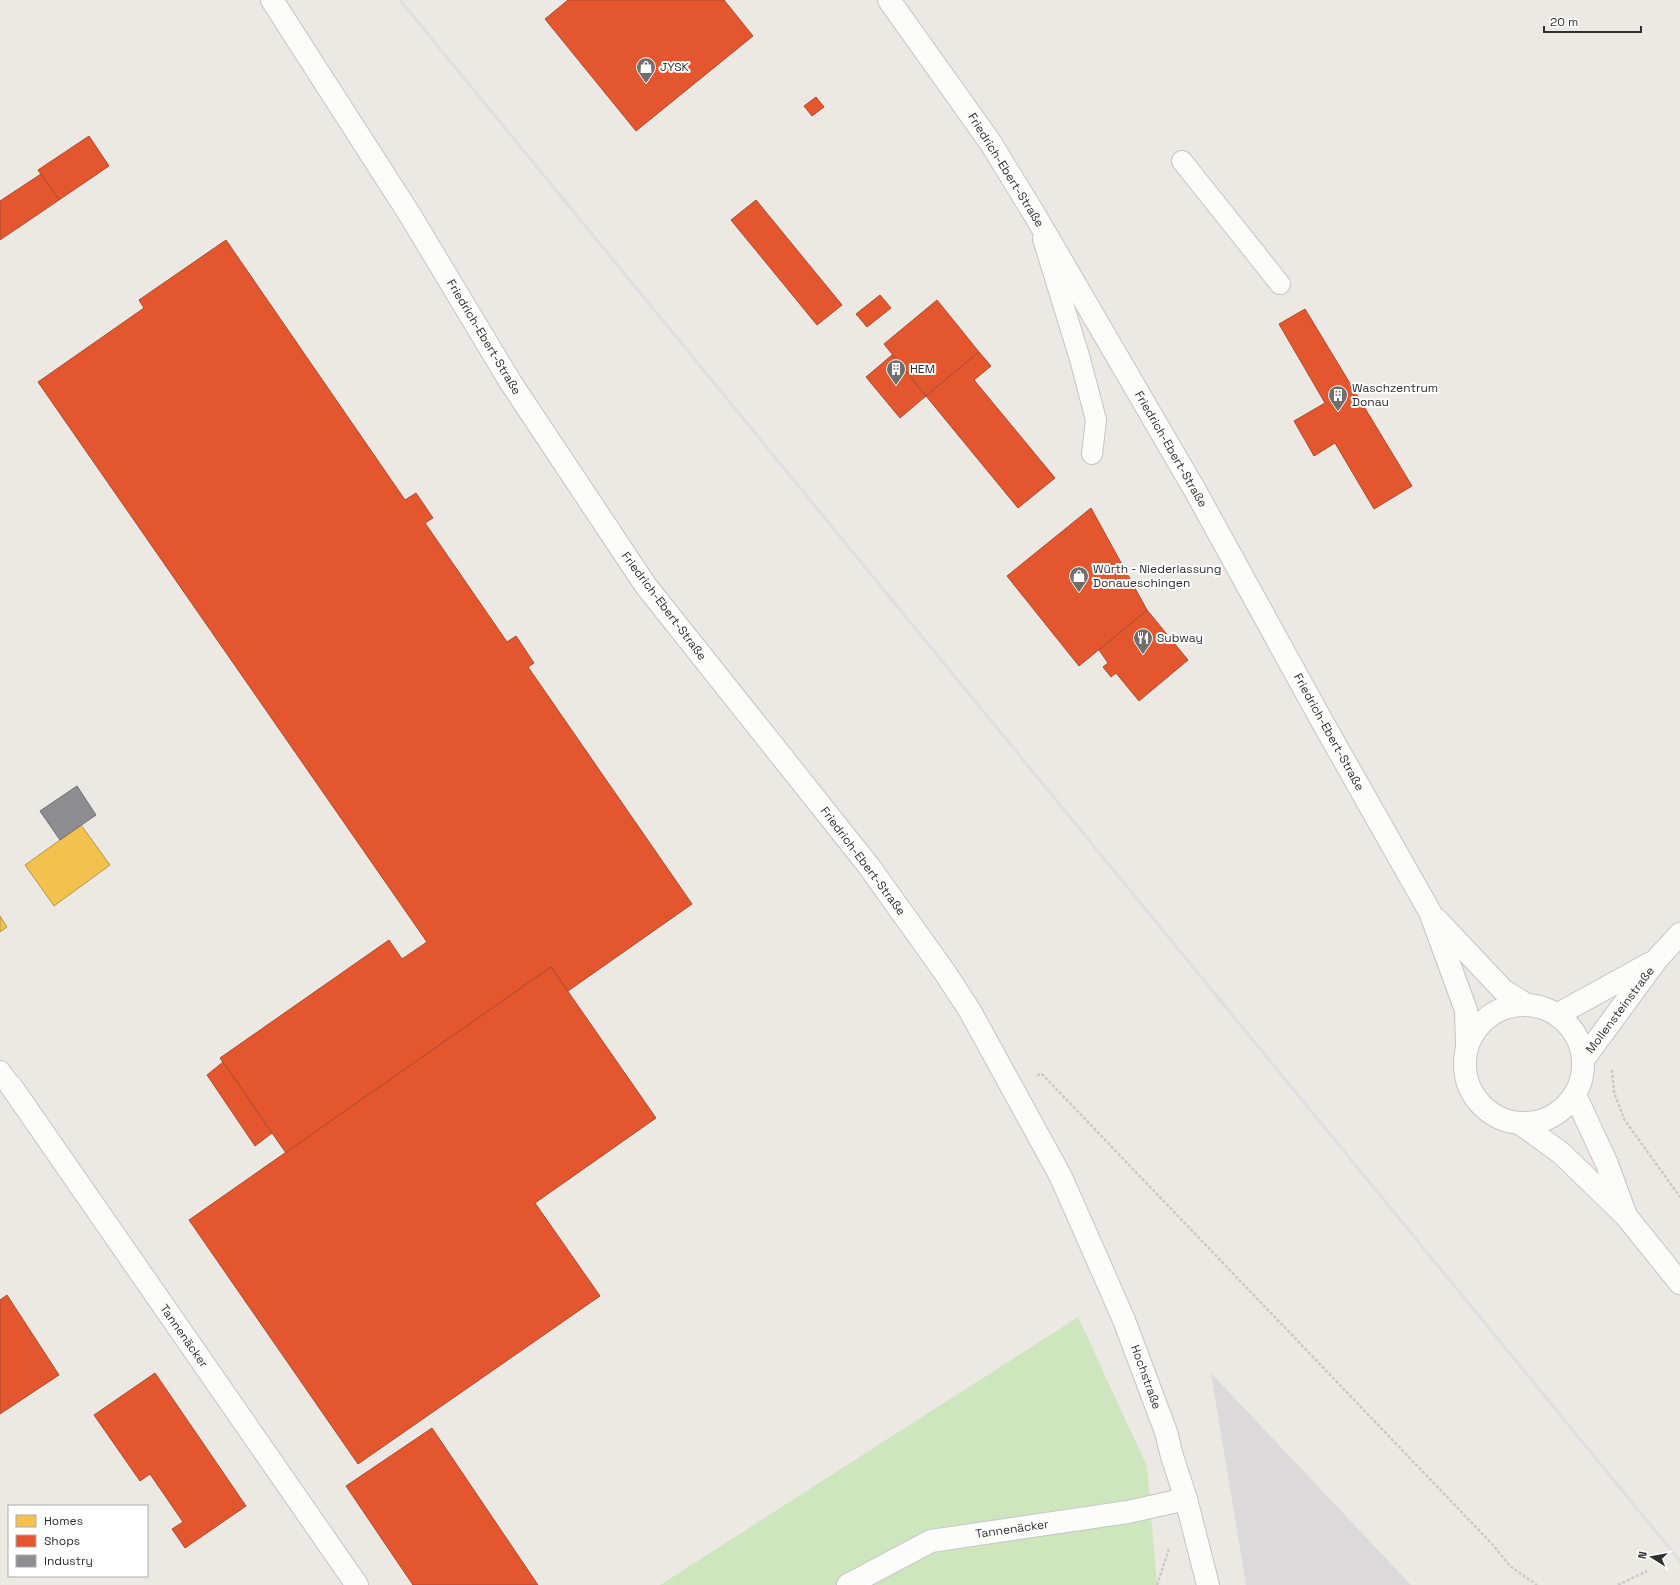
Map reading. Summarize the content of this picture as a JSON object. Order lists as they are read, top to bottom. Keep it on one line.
{"streets":{"street":["Friedrich-Ebert-Straße","Mollensteinstraße","Tannenäcker","Hochstraße"]},"crossings":[["Friedrich-Ebert-Straße","Mollensteinstraße"],["Friedrich-Ebert-Straße","Hochstraße"],["Tannenäcker","Hochstraße"]],"places":{"shop":["JYSK","Würth - Niederlassung Donaueschingen"],"building":["HEM","Waschzentrum Donau"],"restaurant":["Subway"]},"legend":["Homes","Shops","Industry"],"scale_bar":"20 m","north":"left"}
